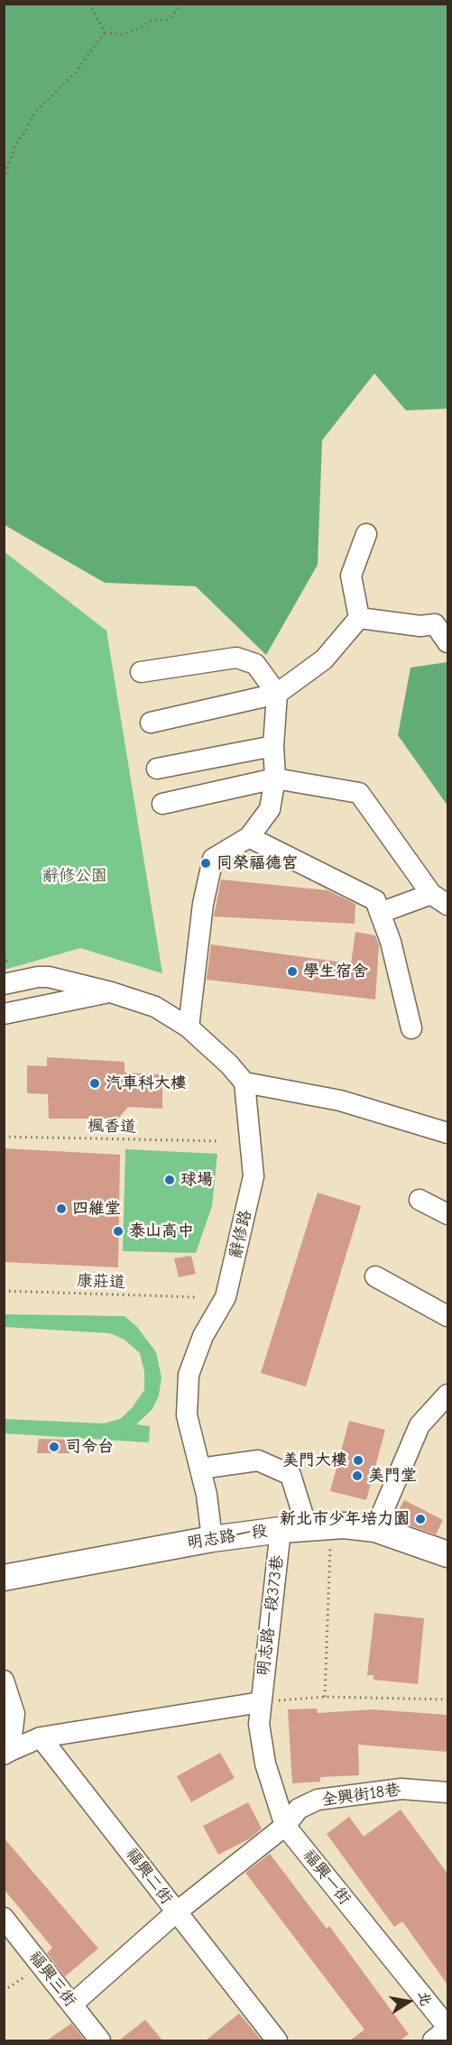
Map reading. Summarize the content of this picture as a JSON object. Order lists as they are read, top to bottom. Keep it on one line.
{"streets":{"main road":["明志路一段"],"street":["辭修路","明志路一段373巷","全興街18巷","福興二街","福興一街","福興三街"],"path":["楓香道","康莊道"]},"crossings":[["辭修路","明志路一段"],["明志路一段","明志路一段373巷"],["明志路一段373巷","福興一街"],["全興街18巷","福興二街"],["全興街18巷","福興一街"],["全興街18巷","福興三街"]],"parks":["辭修公園"],"places":["同榮福德宮","學生宿舍","汽車科大樓","球場","四維堂","泰山高中","司令台","美門大樓","美門堂","新北市少年培力園"],"north":"right"}
